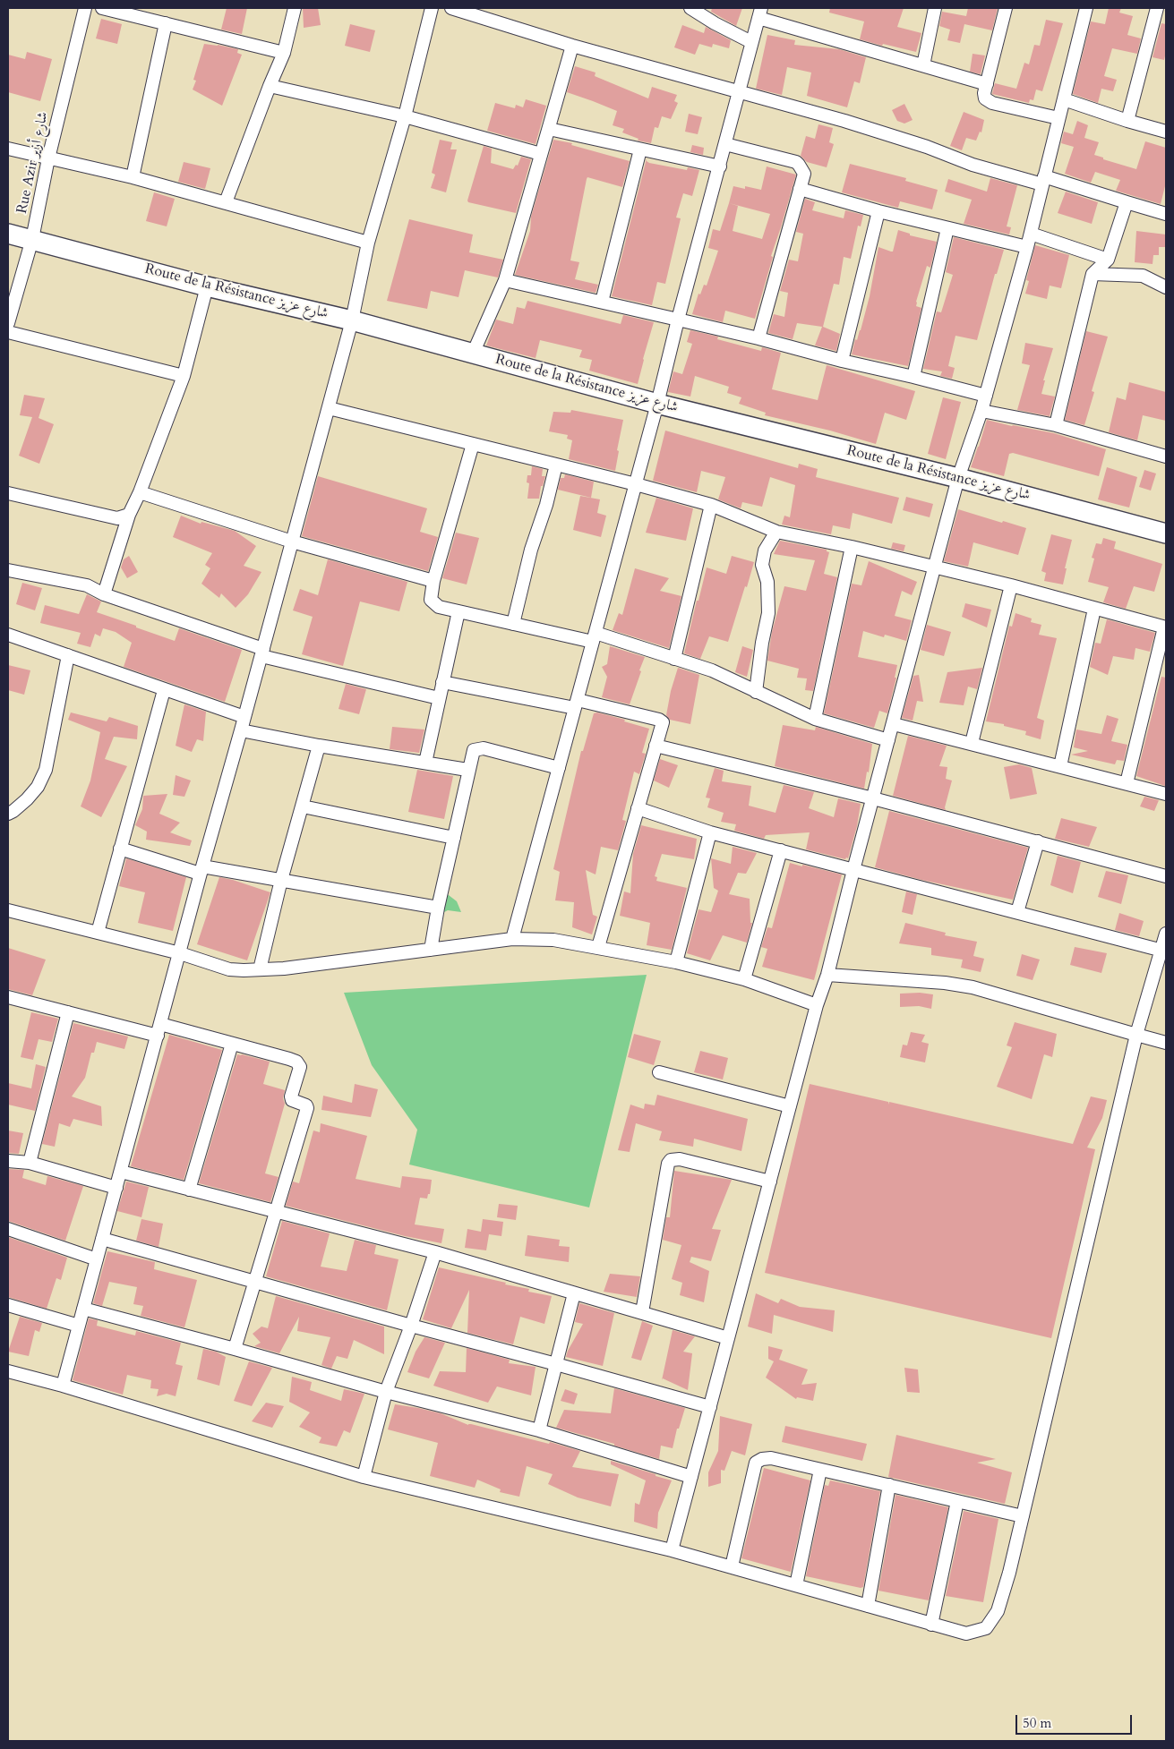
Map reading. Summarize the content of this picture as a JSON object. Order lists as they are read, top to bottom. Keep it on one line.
{"streets":{"main road":["Route de la Résistance شارع عزيز"],"street":["Rue Azir شارع أزير"]},"crossings":[["Rue Azir شارع أزير","Route de la Résistance شارع عزيز"]],"scale_bar":"50 m"}
